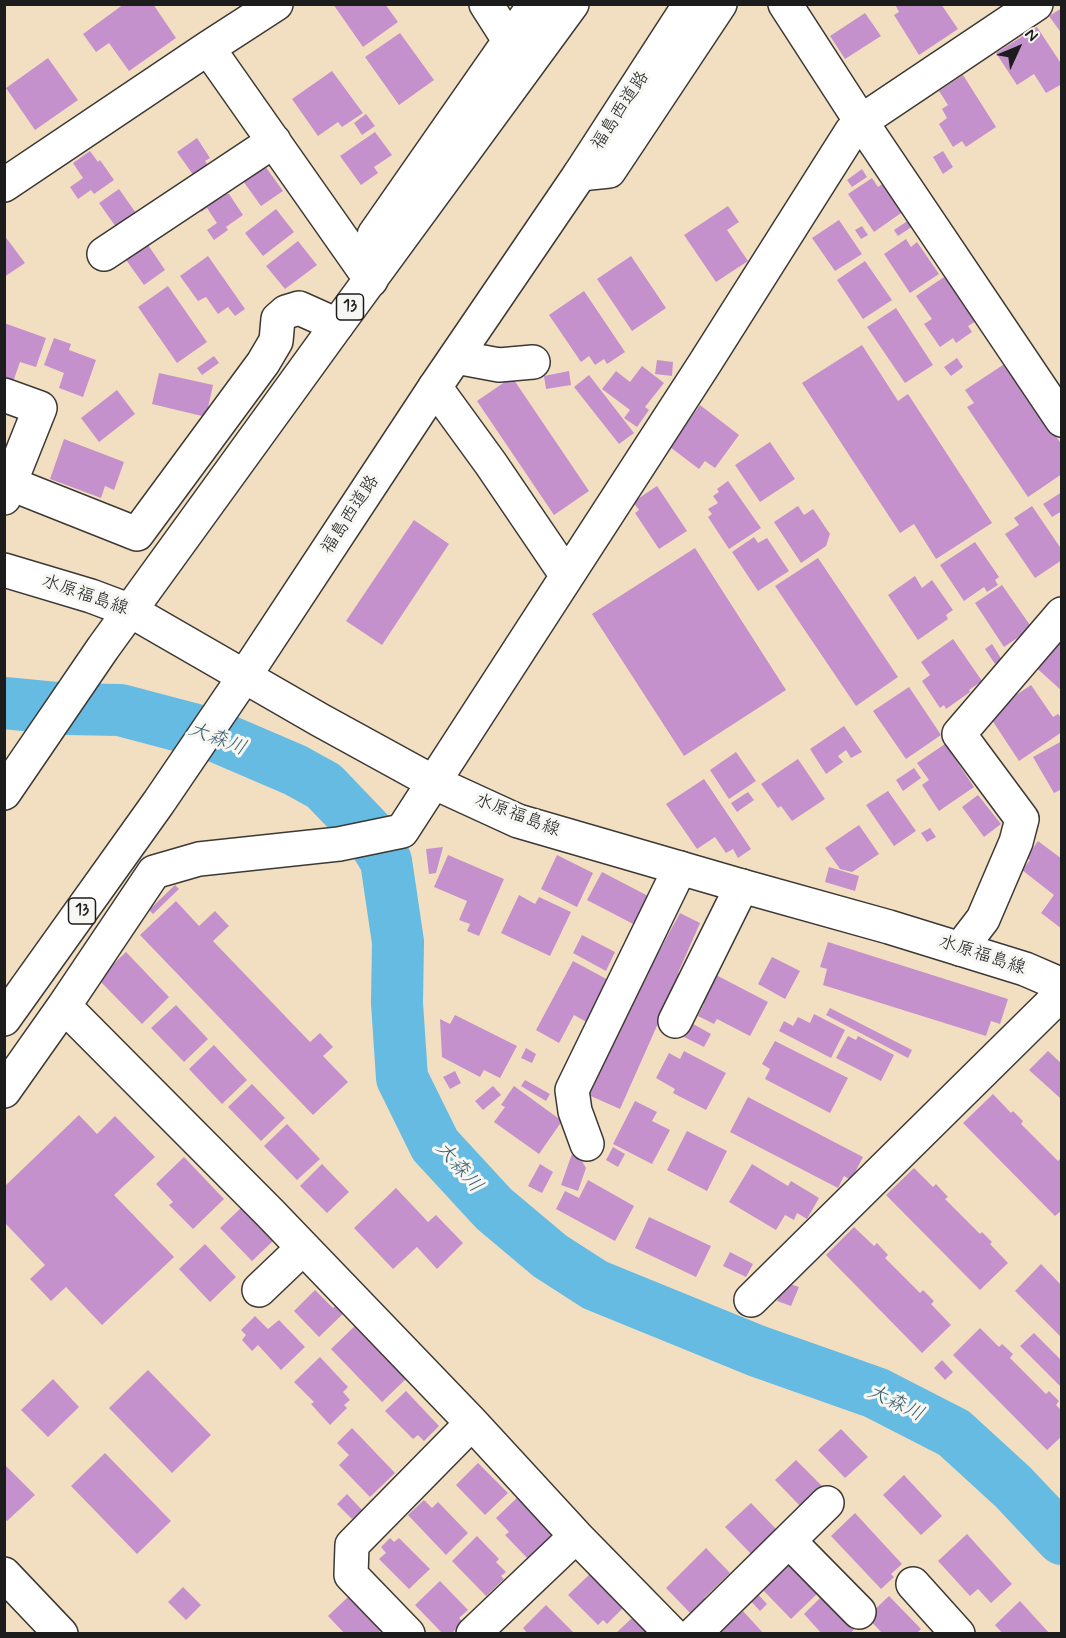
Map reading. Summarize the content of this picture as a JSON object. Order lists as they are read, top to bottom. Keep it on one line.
{"streets":{"main road":["福島西道路","13","水原福島線"]},"crossings":[["福島西道路","水原福島線"],["13","水原福島線"]],"water":["大森川"],"north":"top right"}
